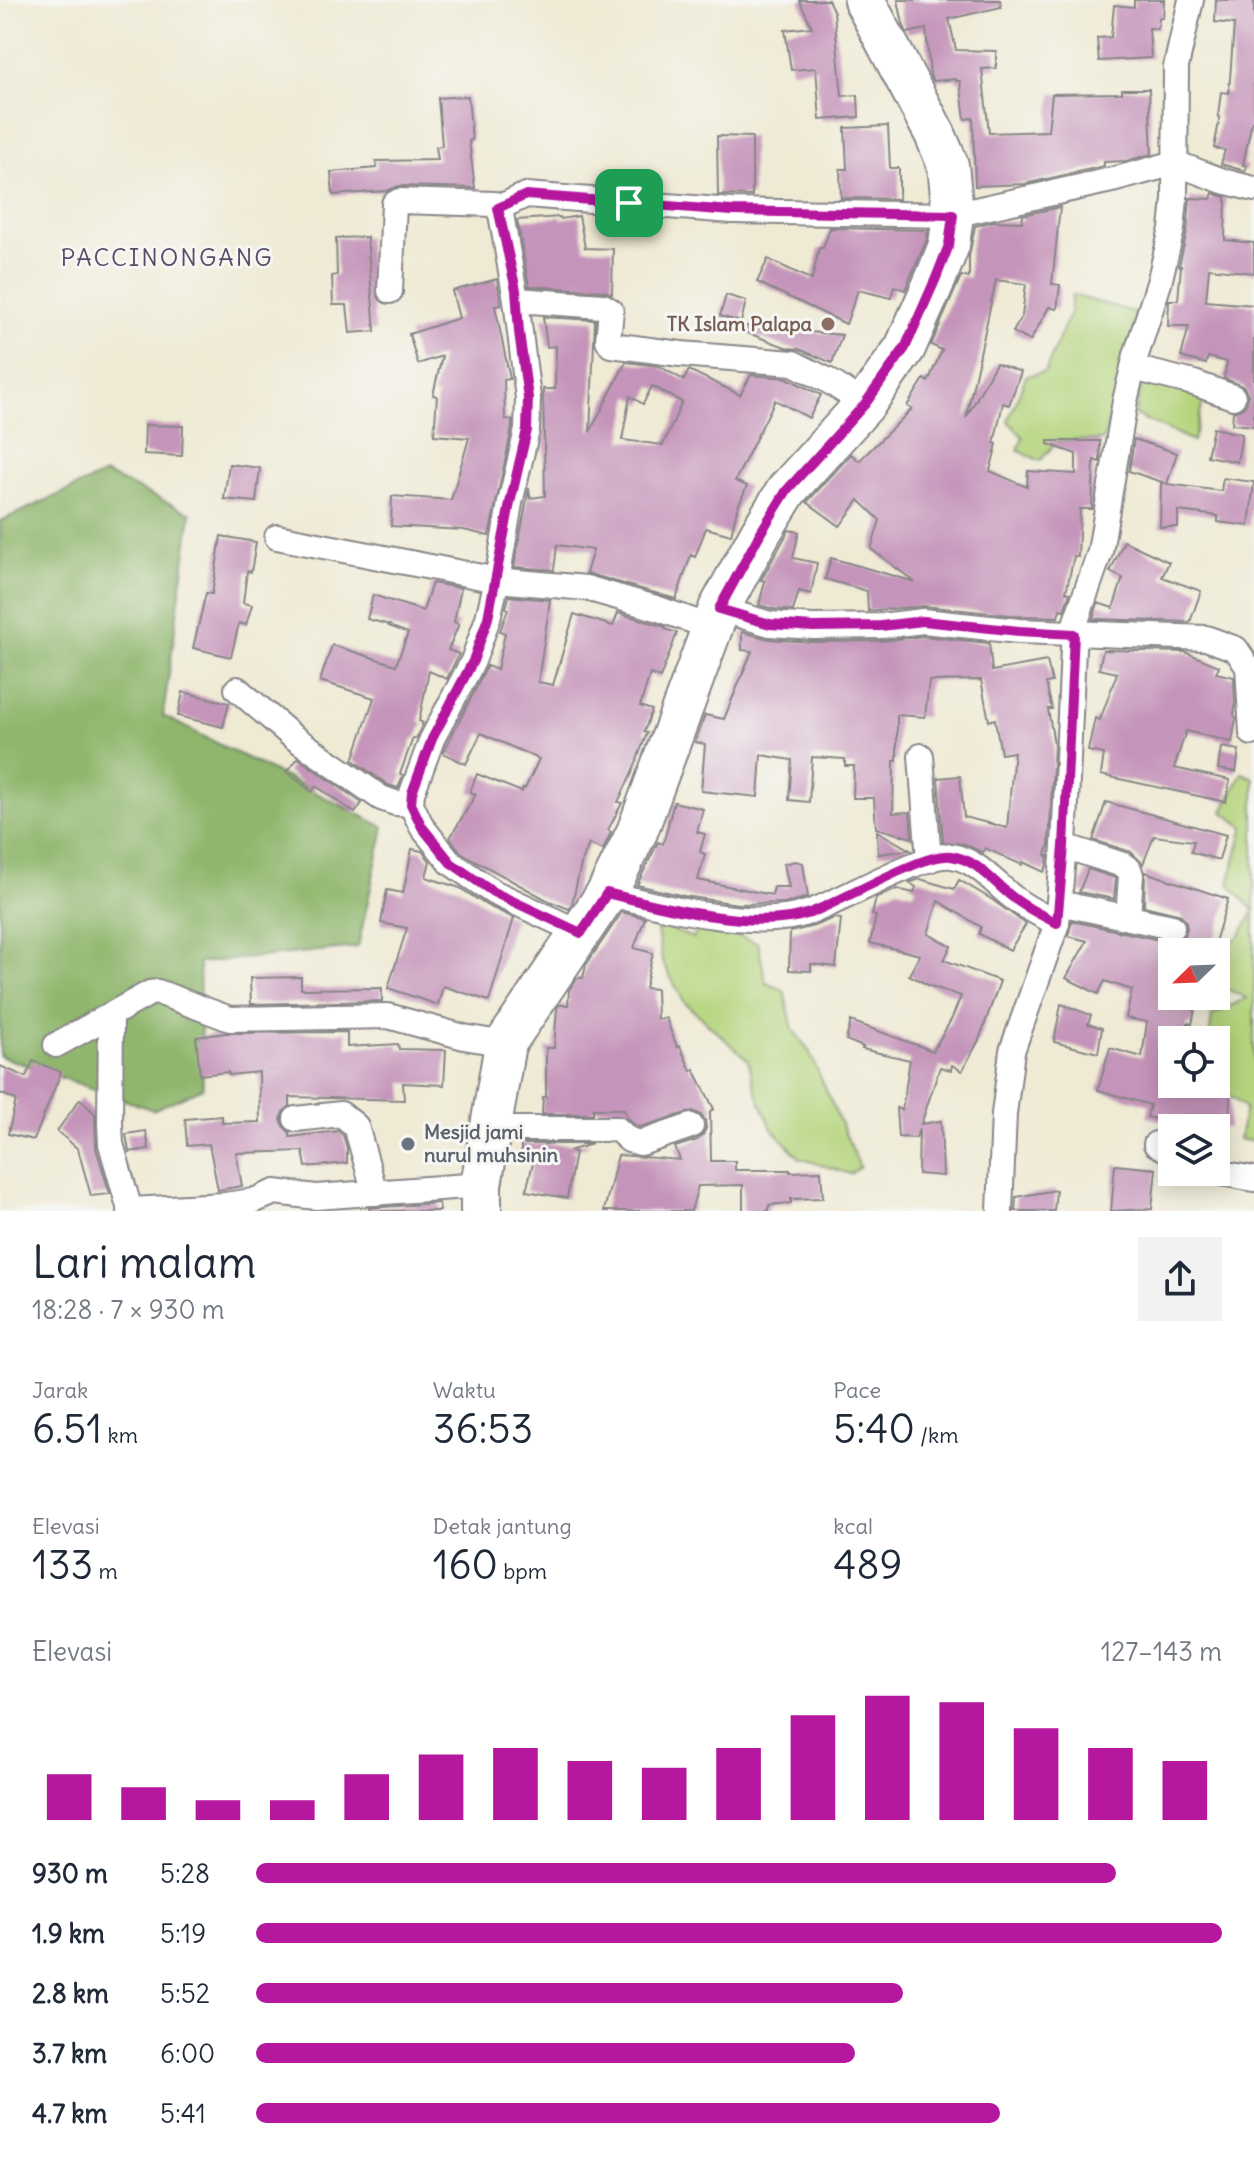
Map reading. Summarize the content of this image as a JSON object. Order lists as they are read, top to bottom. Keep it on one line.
{"districts":["PACCINONGANG"],"places":["TK Islam Palapa","Mesjid jami nurul muhsinin"],"north":"bottom left","page":{"heading":["Lari malam","18:28 · 7 × 930 m"],"stats":[["Jarak","6.51 km"],["Waktu","36:53"],["Pace","5:40 /km"],["Elevasi","133 m"],["Detak jantung","160 bpm"],["kcal","489"]],"chart":["Elevasi","127–143 m"],"list":[{"name":"930 m","note":"5:28"},{"name":"1.9 km","note":"5:19"},{"name":"2.8 km","note":"5:52"},{"name":"3.7 km","note":"6:00"},{"name":"4.7 km","note":"5:41"}]}}
